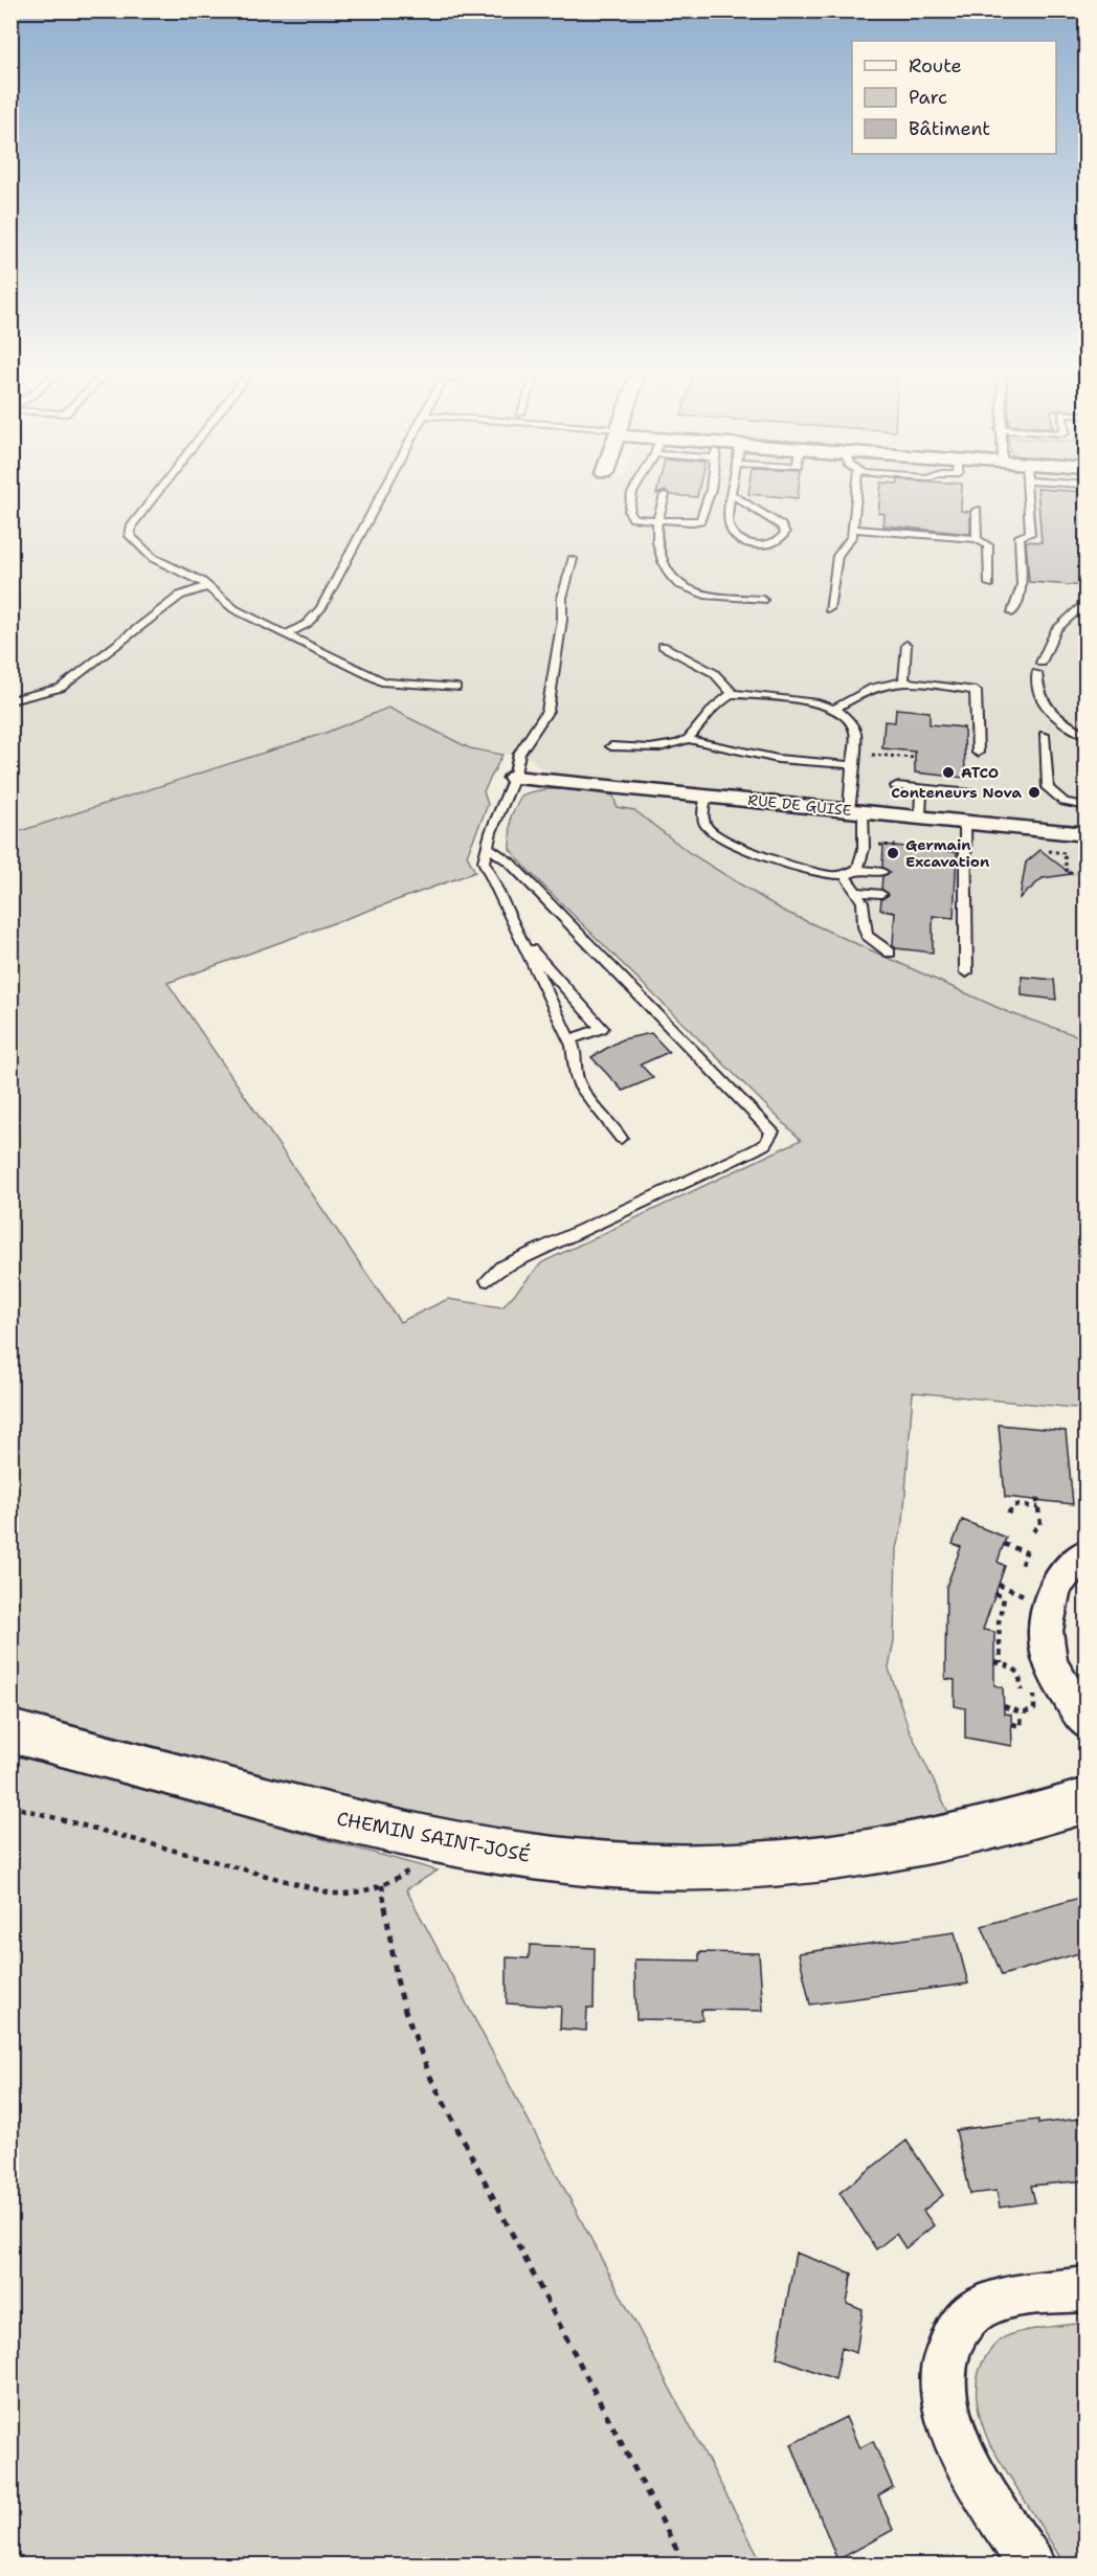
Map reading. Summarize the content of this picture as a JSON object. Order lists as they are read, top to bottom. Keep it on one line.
{"streets":{"street":["RUE DE GUISE","CHEMIN SAINT-JOSÉ"]},"places":["ATCO","Conteneurs Nova","Germain Excavation"],"legend":["Route","Parc","Bâtiment"]}
